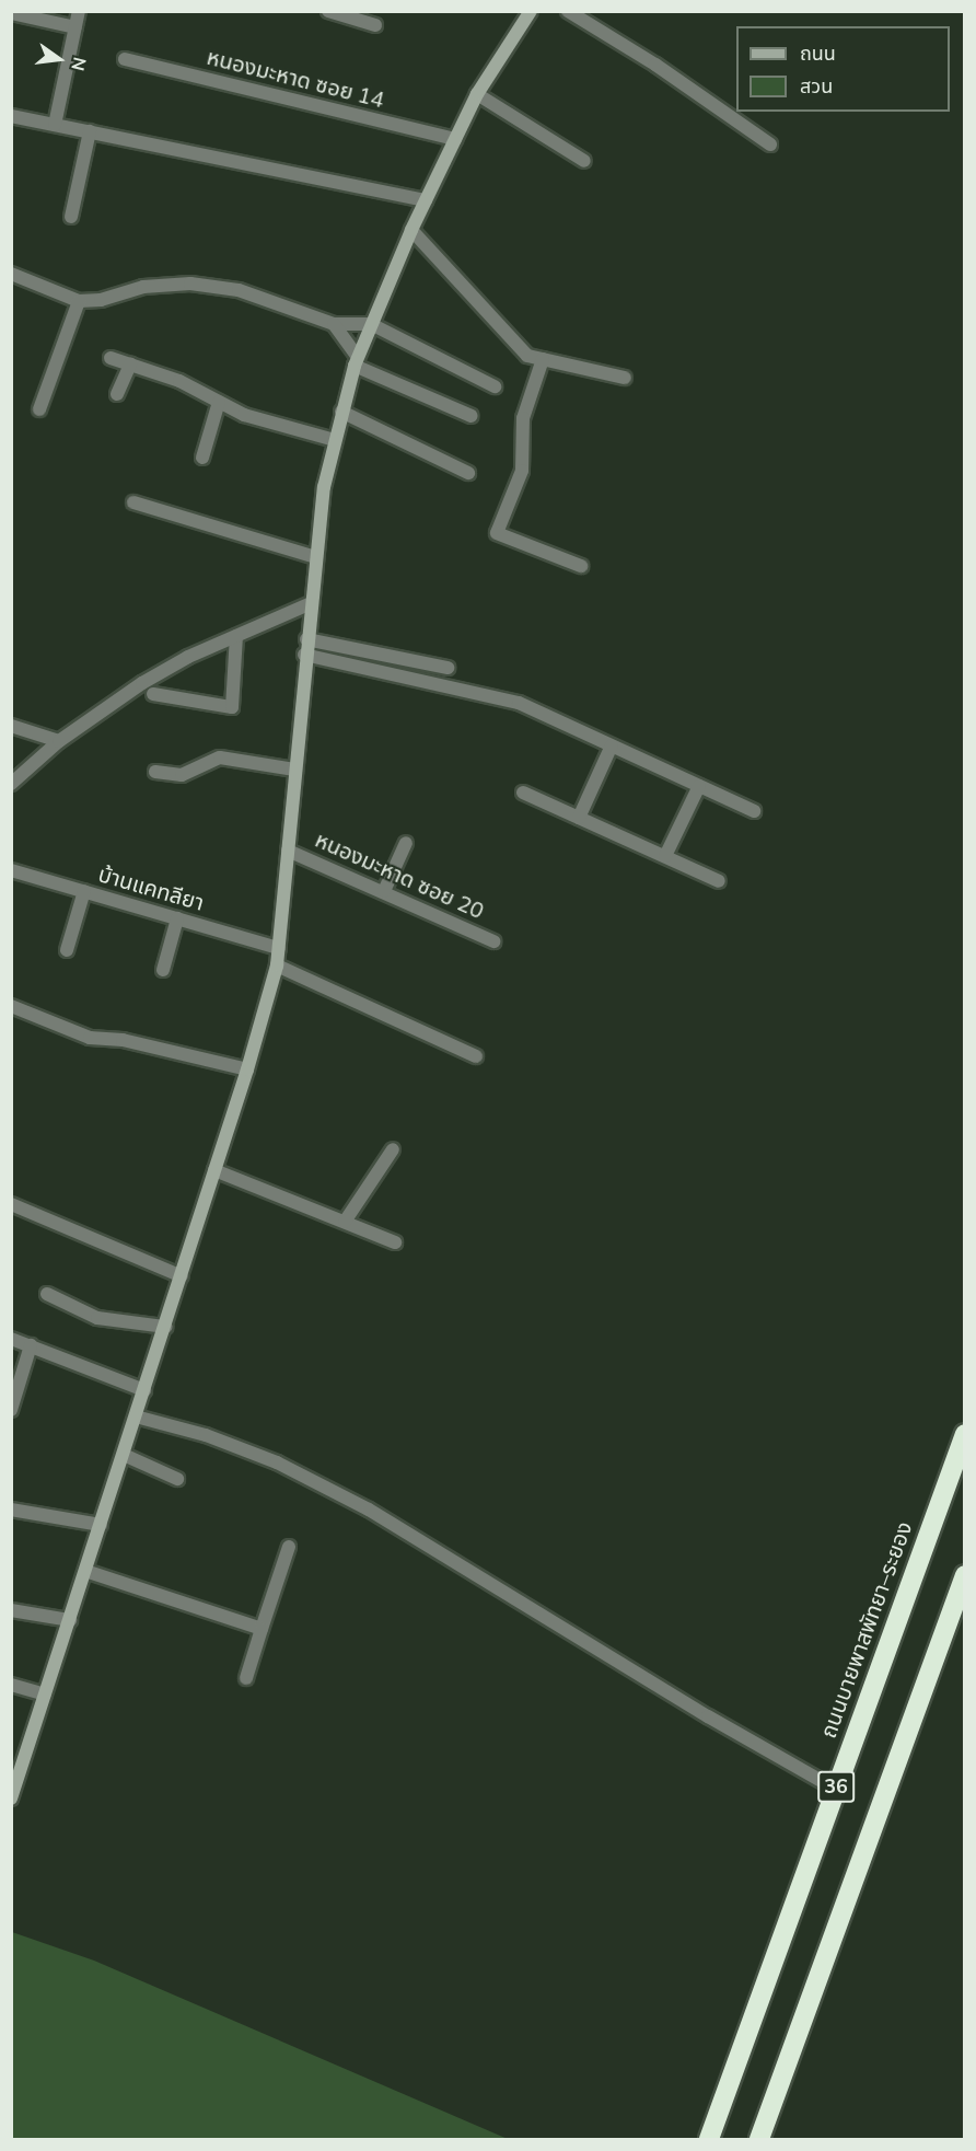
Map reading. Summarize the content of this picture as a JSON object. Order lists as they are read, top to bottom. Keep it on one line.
{"streets":{"highway":["ถนนบายพาสพัทยา–ระยอง","36"],"street":["หนองมะหาด ซอย 14","หนองมะหาด ซอย 20","บ้านแคทลียา"]},"legend":["ถนน","สวน"],"north":"right"}
